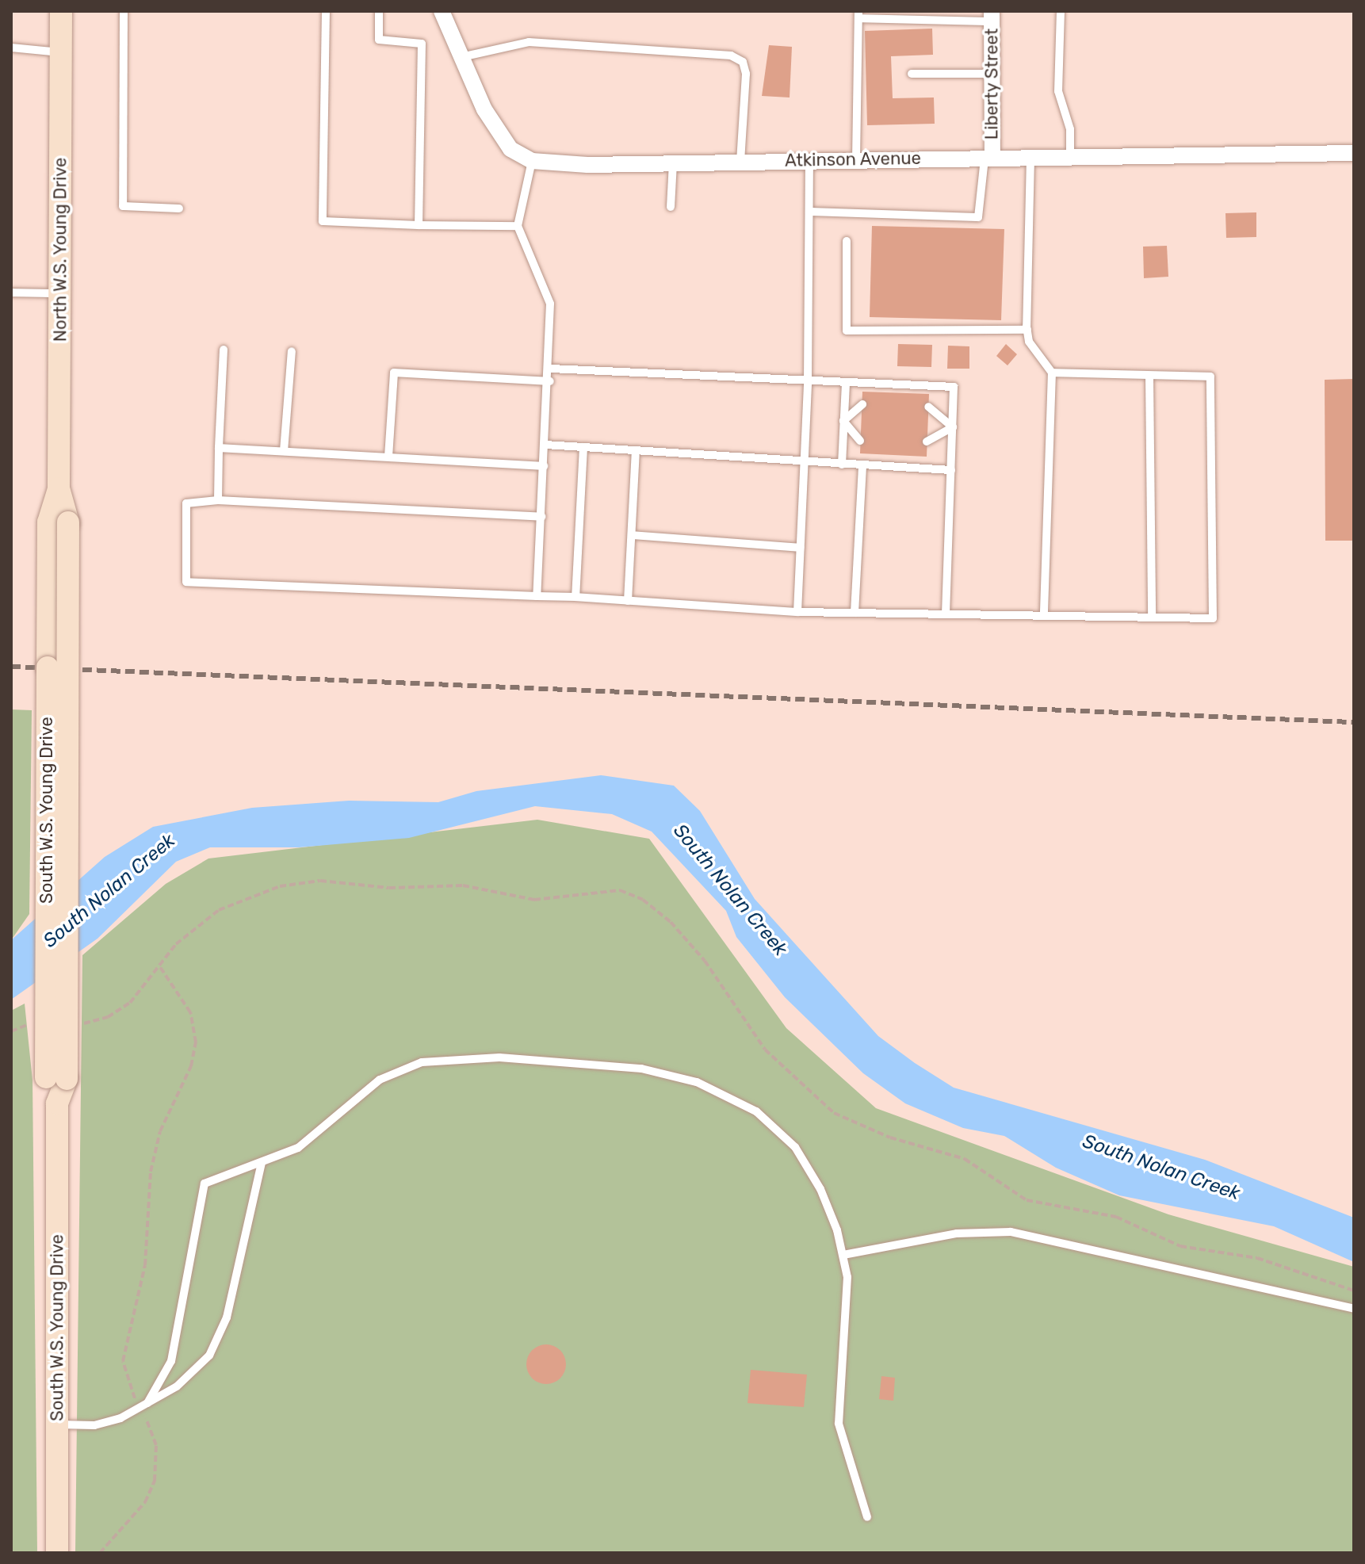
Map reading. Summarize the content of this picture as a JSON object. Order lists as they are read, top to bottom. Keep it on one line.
{"streets":{"main road":["North W.S. Young Drive","South W.S. Young Drive"],"street":["Liberty Street","Atkinson Avenue"]},"crossings":[["Liberty Street","Atkinson Avenue"],["North W.S. Young Drive","South W.S. Young Drive"]],"water":["South Nolan Creek"]}
